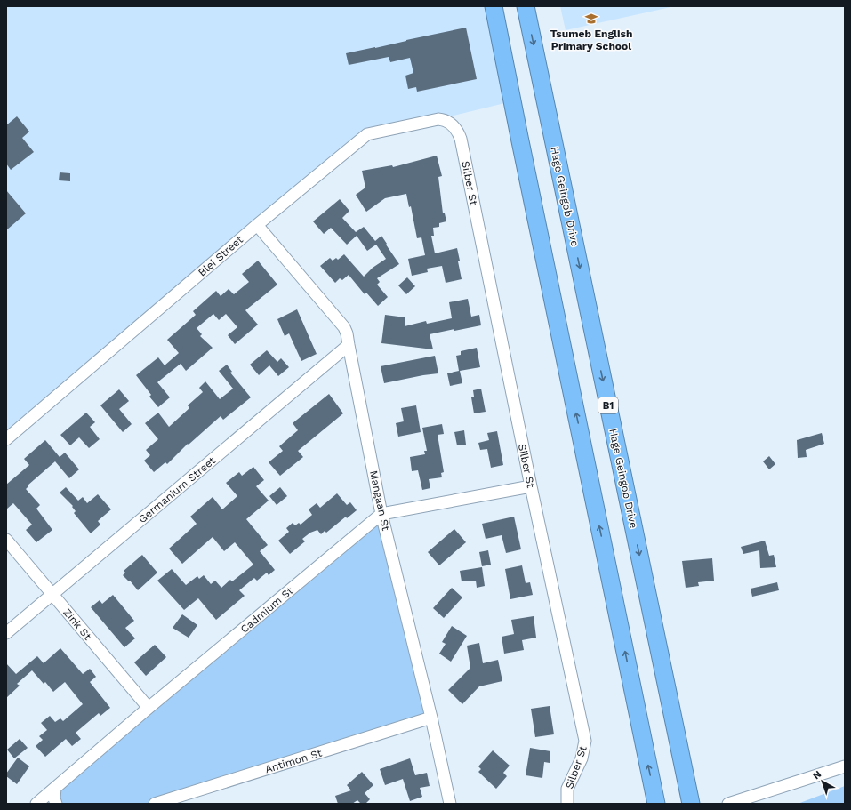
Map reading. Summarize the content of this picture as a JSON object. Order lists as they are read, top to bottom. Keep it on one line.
{"streets":{"highway":["Hage Geingob Drive","B1"],"street":["Silber St","Blei Street","Germanium Street","Mangaan St","Cadmium St","Zink St","Antimon St"]},"crossings":[["Silber St","Blei Street"],["Silber St","Cadmium St"],["Blei Street","Mangaan St"],["Germanium Street","Mangaan St"],["Germanium Street","Zink St"],["Mangaan St","Cadmium St"],["Mangaan St","Antimon St"],["Cadmium St","Zink St"]],"places":{"school or university":["Tsumeb English Primary School"]},"north":"top left"}
